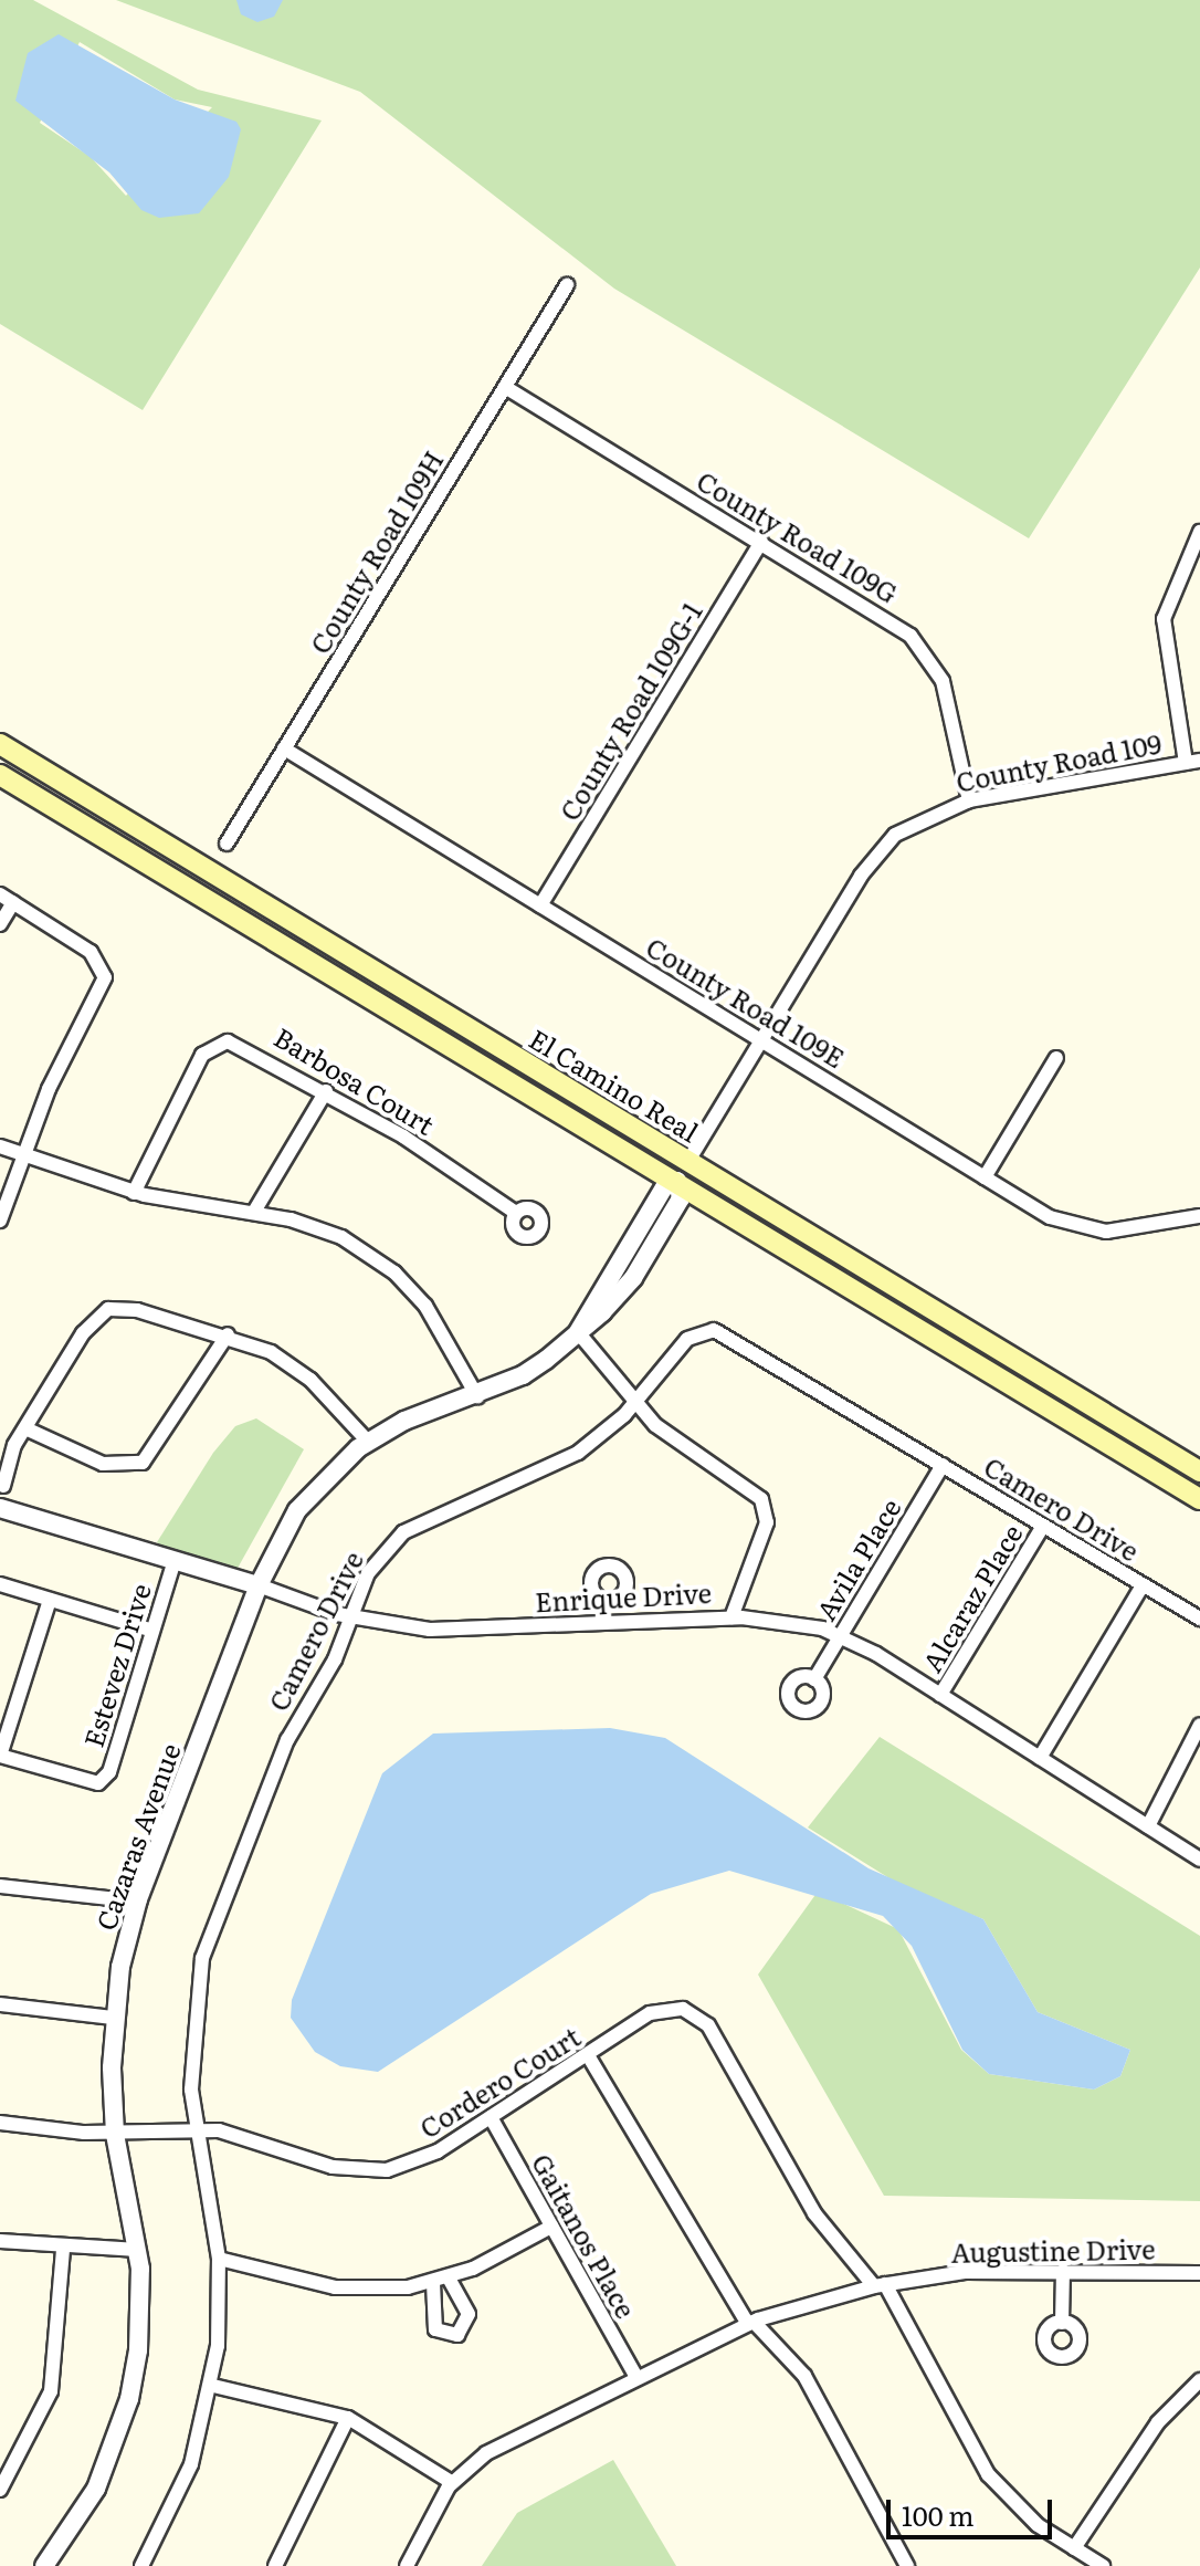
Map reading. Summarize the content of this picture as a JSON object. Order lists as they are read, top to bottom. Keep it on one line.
{"streets":{"main road":["El Camino Real"],"street":["County Road 109G","County Road 109H","County Road 109G-1","County Road 109","County Road 109E","Barbosa Court","Camero Drive","Avila Place","Enrique Drive","Alcaraz Place","Estevez Drive","Cazaras Avenue","Cordero Court","Gaitanos Place","Augustine Drive"]},"crossings":[["County Road 109G","County Road 109H"],["County Road 109G","County Road 109G-1"],["County Road 109G","County Road 109"],["County Road 109H","County Road 109E"],["County Road 109G-1","County Road 109E"],["County Road 109","County Road 109E"],["County Road 109","El Camino Real"],["El Camino Real","Cazaras Avenue"],["Camero Drive","Avila Place"],["Camero Drive","Enrique Drive"],["Camero Drive","Alcaraz Place"],["Camero Drive","Cordero Court"],["Avila Place","Enrique Drive"],["Enrique Drive","Alcaraz Place"],["Enrique Drive","Estevez Drive"],["Enrique Drive","Cazaras Avenue"],["Cazaras Avenue","Cordero Court"],["Cordero Court","Gaitanos Place"],["Cordero Court","Augustine Drive"],["Gaitanos Place","Augustine Drive"]],"scale_bar":"100 m"}
